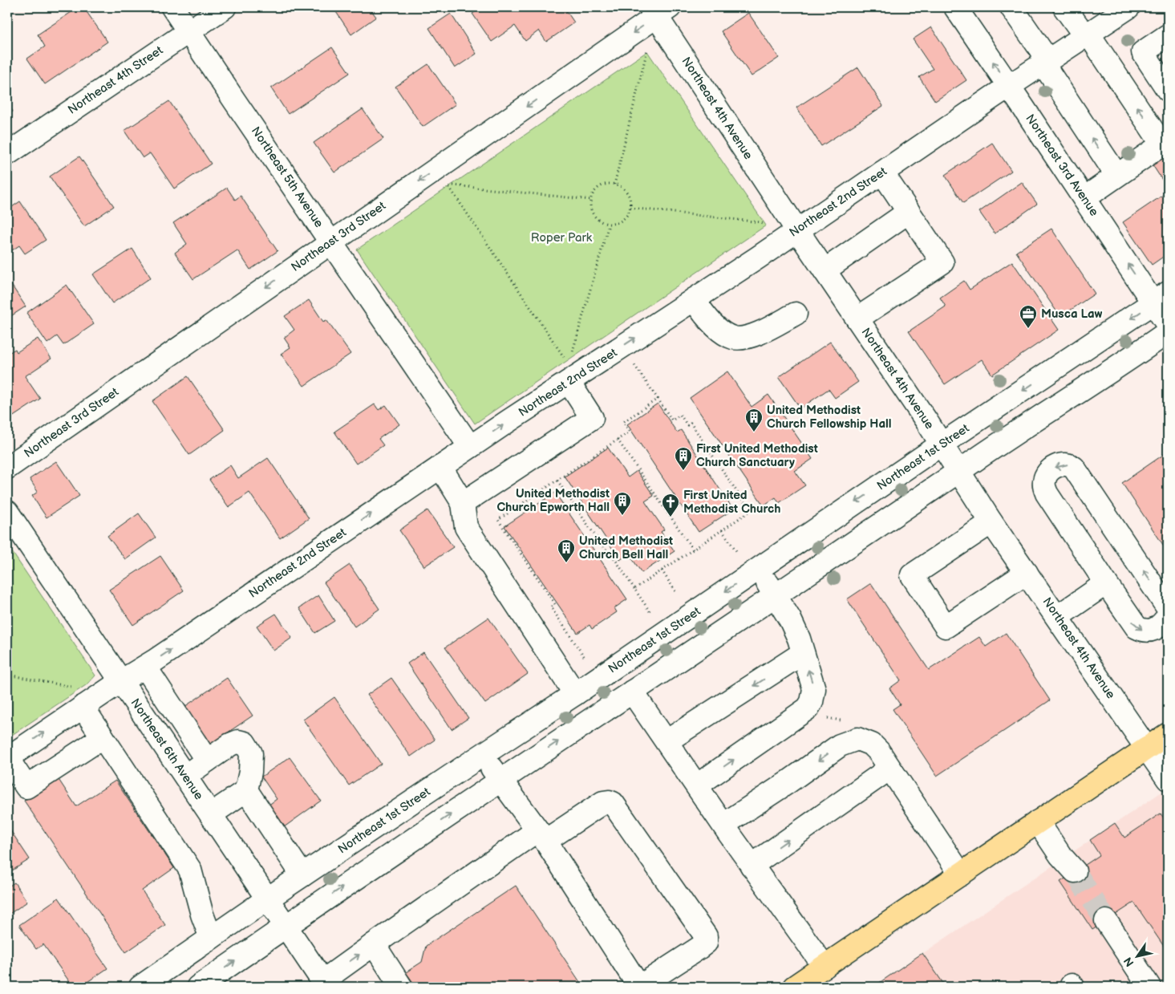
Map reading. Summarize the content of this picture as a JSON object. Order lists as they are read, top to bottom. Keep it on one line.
{"streets":{"street":["Northeast 4th Street","Northeast 4th Avenue","Northeast 3rd Avenue","Northeast 5th Avenue","Northeast 2nd Street","Northeast 3rd Street","Northeast 1st Street","Northeast 6th Avenue"]},"crossings":[["Northeast 4th Street","Northeast 5th Avenue"],["Northeast 4th Avenue","Northeast 2nd Street"],["Northeast 4th Avenue","Northeast 3rd Street"],["Northeast 4th Avenue","Northeast 1st Street"],["Northeast 3rd Avenue","Northeast 2nd Street"],["Northeast 3rd Avenue","Northeast 1st Street"],["Northeast 5th Avenue","Northeast 2nd Street"],["Northeast 5th Avenue","Northeast 3rd Street"],["Northeast 2nd Street","Northeast 6th Avenue"],["Northeast 1st Street","Northeast 6th Avenue"]],"one_way":["Northeast 2nd Street","Northeast 3rd Street"],"parks":["Roper Park"],"places":{"office":["Musca Law"],"building":["United Methodist Church Fellowship Hall","First United Methodist Church Sanctuary","United Methodist Church Epworth Hall","United Methodist Church Bell Hall"],"church":["First United Methodist Church"]},"north":"bottom left"}
